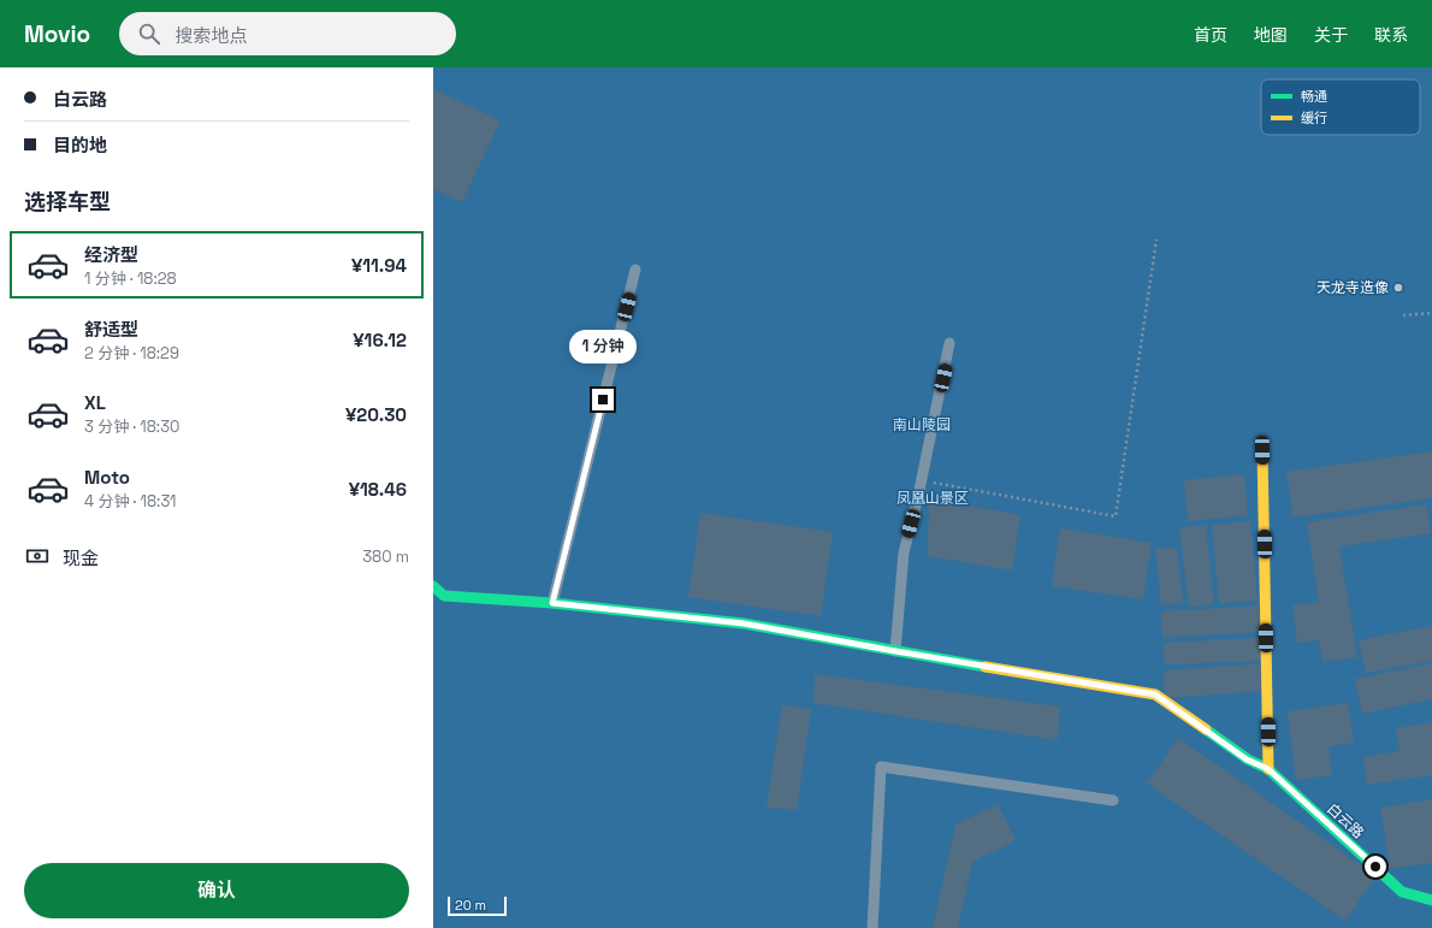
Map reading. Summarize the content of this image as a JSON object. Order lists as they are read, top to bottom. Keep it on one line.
{"streets":{"street":["白云路"]},"parks":["南山陵园","凤凰山景区"],"places":["天龙寺造像"],"legend":["畅通","缓行"],"scale_bar":"20 m","page":{"header":"Movio","search":"搜索地点","nav":["首页","地图","关于","联系"],"banner":["白云路","目的地"],"heading":"选择车型","list":[{"name":"经济型","note":"1 分钟 · 18:28","value":"¥11.94"},{"name":"舒适型","note":"2 分钟 · 18:29","value":"¥16.12"},{"name":"XL","note":"3 分钟 · 18:30","value":"¥20.30"},{"name":"Moto","note":"4 分钟 · 18:31","value":"¥18.46"}],"bubble":"1 分钟","pay":["现金","380 m"],"buttons":"确认","scale":"20 m"}}
